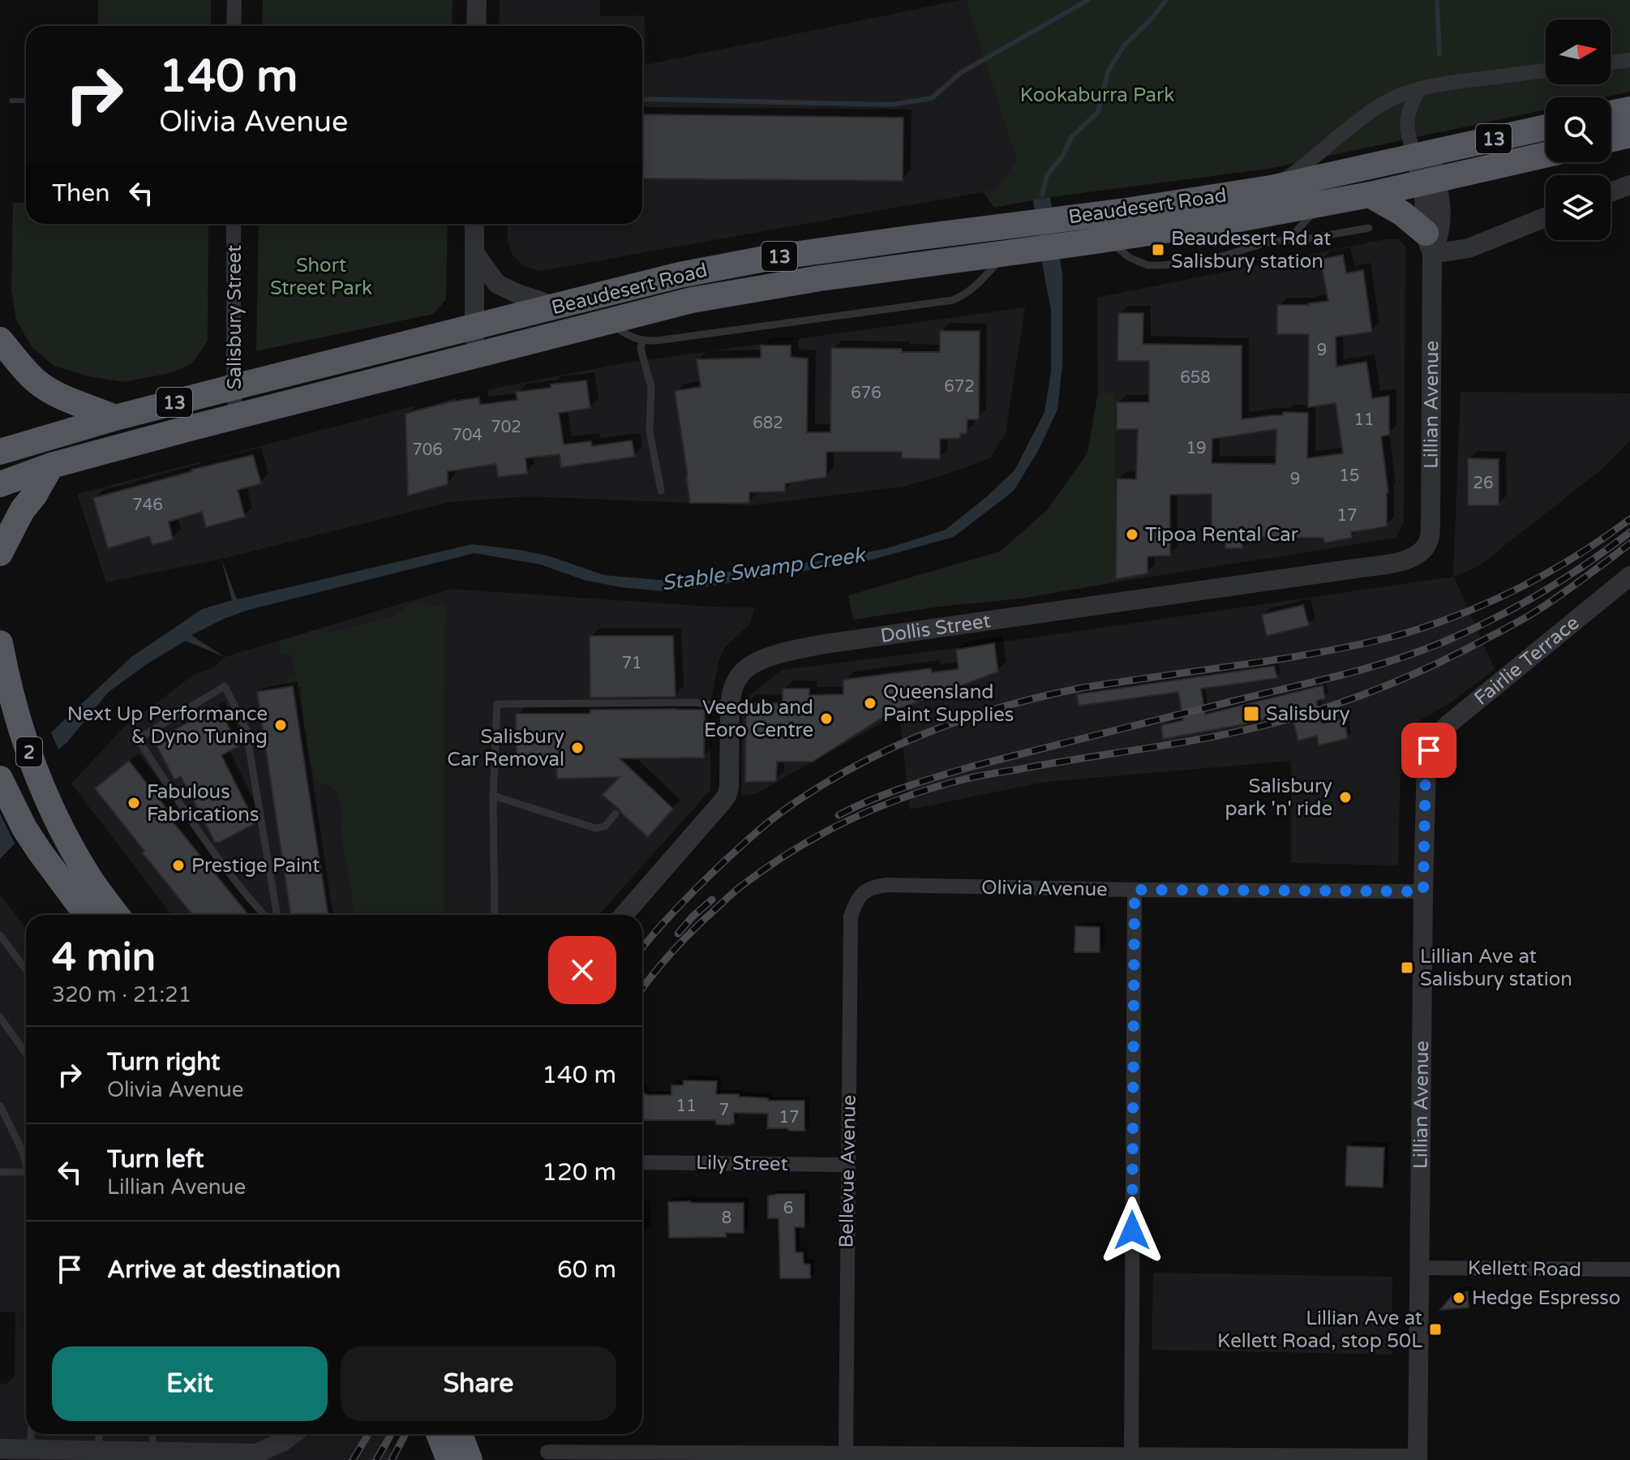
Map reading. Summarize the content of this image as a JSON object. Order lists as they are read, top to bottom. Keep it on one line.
{"streets":{"highway":["13","Beaudesert Road","2"],"street":["Salisbury Street","Lillian Avenue","Dollis Street","Fairlie Terrace","Olivia Avenue","Lily Street","Bellevue Avenue","Kellett Road"]},"crossings":[["Beaudesert Road","Salisbury Street"],["Beaudesert Road","Lillian Avenue"],["Lillian Avenue","Dollis Street"],["Lillian Avenue","Fairlie Terrace"],["Lillian Avenue","Olivia Avenue"],["Lillian Avenue","Kellett Road"],["Olivia Avenue","Bellevue Avenue"],["Lily Street","Bellevue Avenue"]],"water":["Stable Swamp Creek"],"parks":["Kookaburra Park","Short Street Park"],"places":{"transit":["Beaudesert Rd at Salisbury station","Salisbury","Lillian Ave at Salisbury station","Lillian Ave at Kellett Road, stop 50L"],"other":["Tipoa Rental Car","Queensland Paint Supplies","Veedub and Eoro Centre","Next Up Performance & Dyno Tuning","Salisbury Car Removal","Salisbury park 'n' ride","Fabulous Fabrications","Prestige Paint","Hedge Espresso"]},"house_numbers":["9","658","672","676","11","682","702","704","19","706","15","9","26","746","17","71","11","7","17","6","8"],"north":"right","page":{"turn":["140 m","Olivia Avenue"],"then":"Then","heading":["4 min","320 m · 21:21"],"list":[{"name":"Turn right","note":"Olivia Avenue","value":"140 m"},{"name":"Turn left","note":"Lillian Avenue","value":"120 m"},{"name":"Arrive at destination","value":"60 m"}],"buttons":["Exit","Share"]}}
